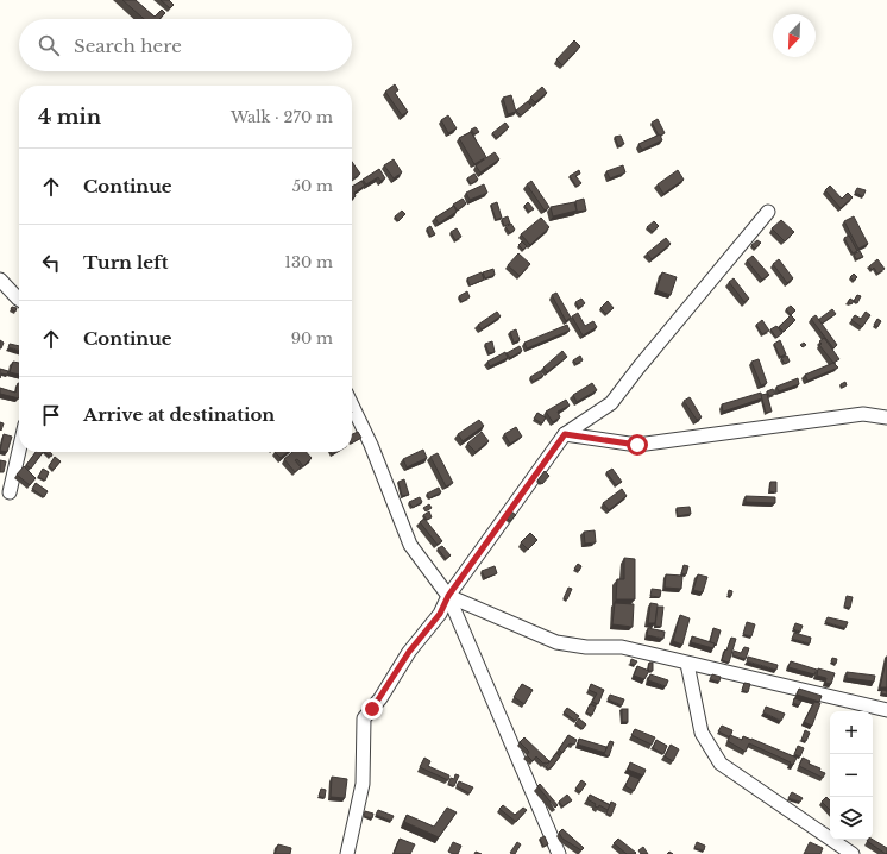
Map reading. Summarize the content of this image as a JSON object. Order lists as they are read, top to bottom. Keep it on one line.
{"north":"bottom left","page":{"search":"Search here","heading":["4 min","Walk · 270 m"],"list":[["Continue","50 m"],["Turn left","130 m"],["Continue","90 m"],"Arrive at destination"],"map_buttons":["+","−"]}}
